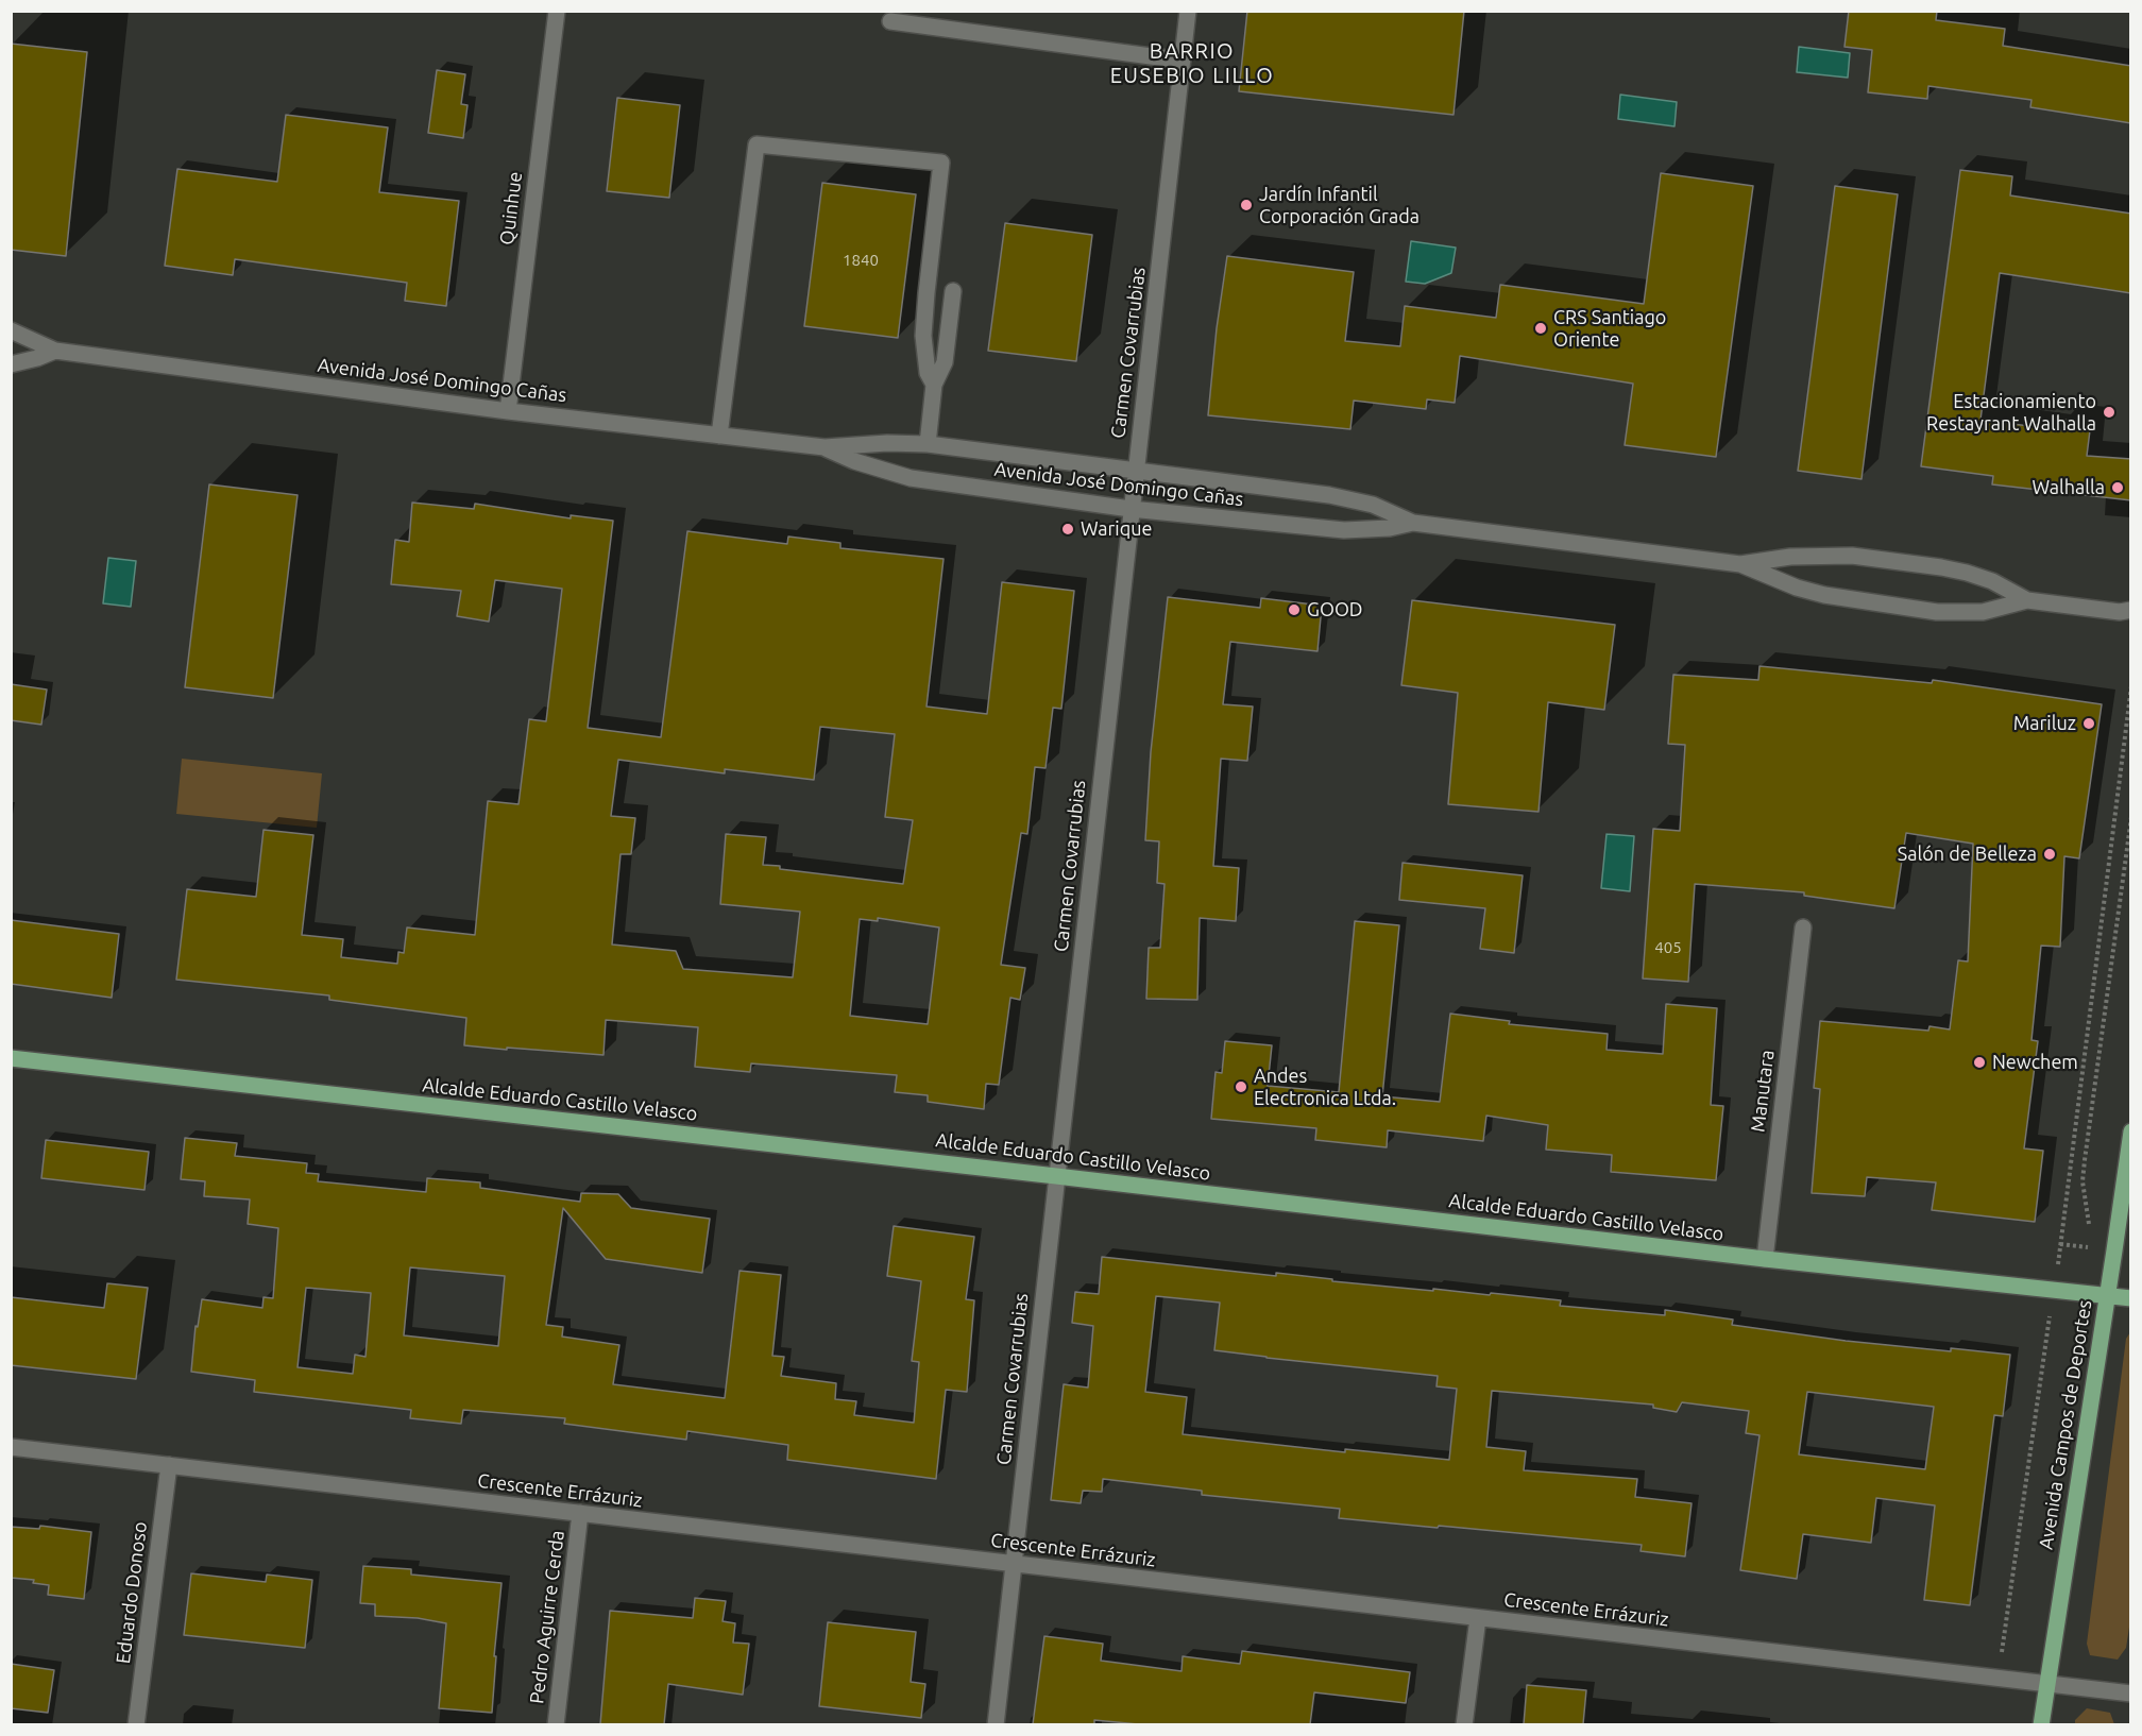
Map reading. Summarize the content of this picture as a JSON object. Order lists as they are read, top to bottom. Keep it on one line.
{"streets":{"main road":["Alcalde Eduardo Castillo Velasco","Avenida Campos de Deportes"],"street":["Quinhue","Carmen Covarrubias","Avenida José Domingo Cañas","Manutara","Crescente Errázuriz","Eduardo Donoso","Pedro Aguirre Cerda"]},"crossings":[["Quinhue","Avenida José Domingo Cañas"],["Carmen Covarrubias","Avenida José Domingo Cañas"],["Carmen Covarrubias","Alcalde Eduardo Castillo Velasco"],["Carmen Covarrubias","Crescente Errázuriz"],["Manutara","Alcalde Eduardo Castillo Velasco"],["Alcalde Eduardo Castillo Velasco","Avenida Campos de Deportes"],["Avenida Campos de Deportes","Crescente Errázuriz"],["Crescente Errázuriz","Eduardo Donoso"],["Crescente Errázuriz","Pedro Aguirre Cerda"]],"districts":["BARRIO EUSEBIO LILLO"],"places":["Jardín Infantil Corporación Grada","CRS Santiago Oriente","Estacionamiento Restayrant Walhalla","Walhalla","Warique","GOOD","Mariluz","Salón de Belleza","Newchem","Andes Electronica Ltda."],"house_numbers":["1840","405"]}
